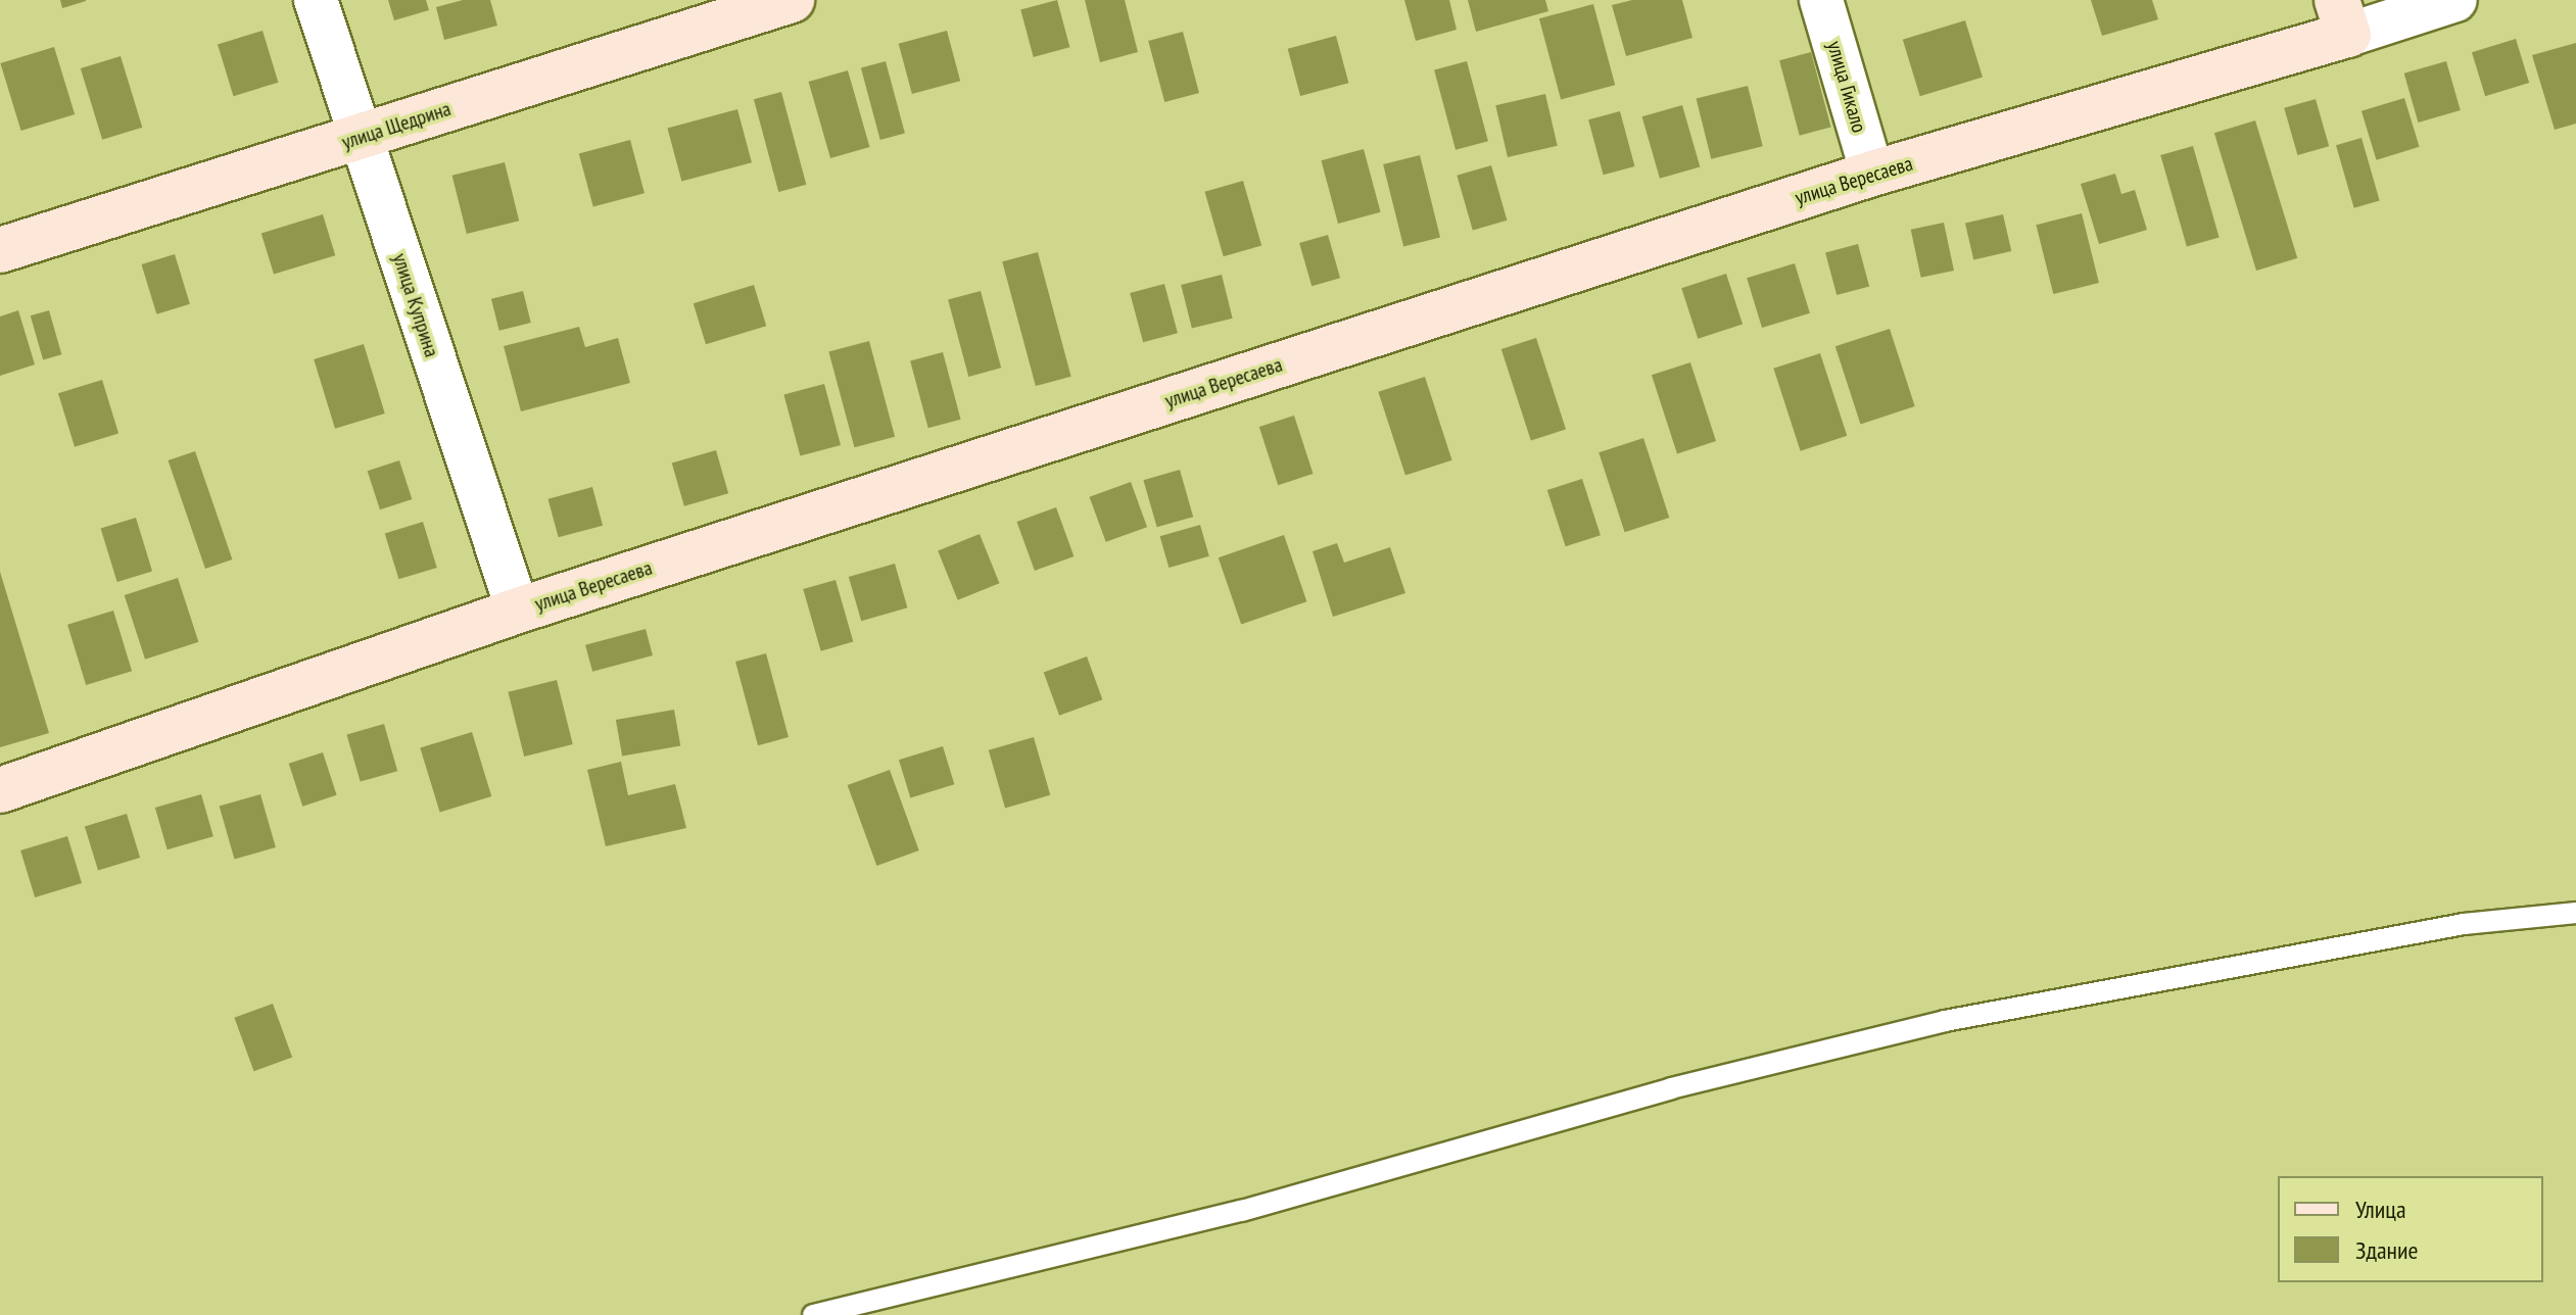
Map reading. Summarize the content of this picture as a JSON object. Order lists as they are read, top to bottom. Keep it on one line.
{"streets":{"main road":["улица Щедрина","улица Вересаева"],"street":["улица Гикало","улица Куприна"]},"crossings":[["улица Гикало","улица Вересаева"],["улица Щедрина","улица Куприна"],["улица Вересаева","улица Куприна"]],"legend":["Улица","Здание"]}
